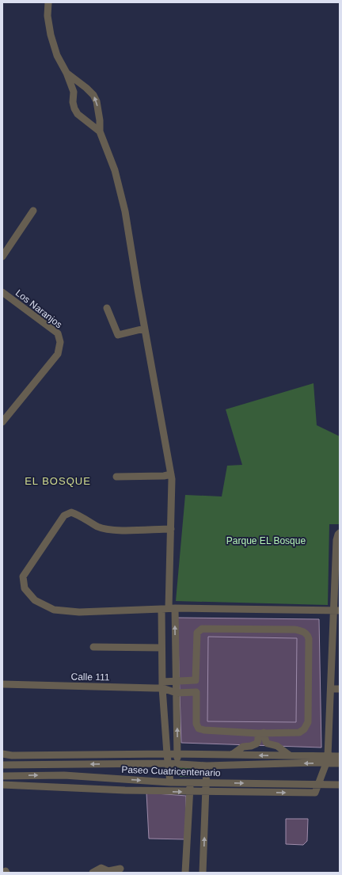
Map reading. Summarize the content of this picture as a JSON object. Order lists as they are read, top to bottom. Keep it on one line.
{"streets":{"street":["Los Naranjos","Calle 111","Paseo Cuatricentenario"]},"districts":["EL BOSQUE"],"parks":["Parque EL Bosque"]}
